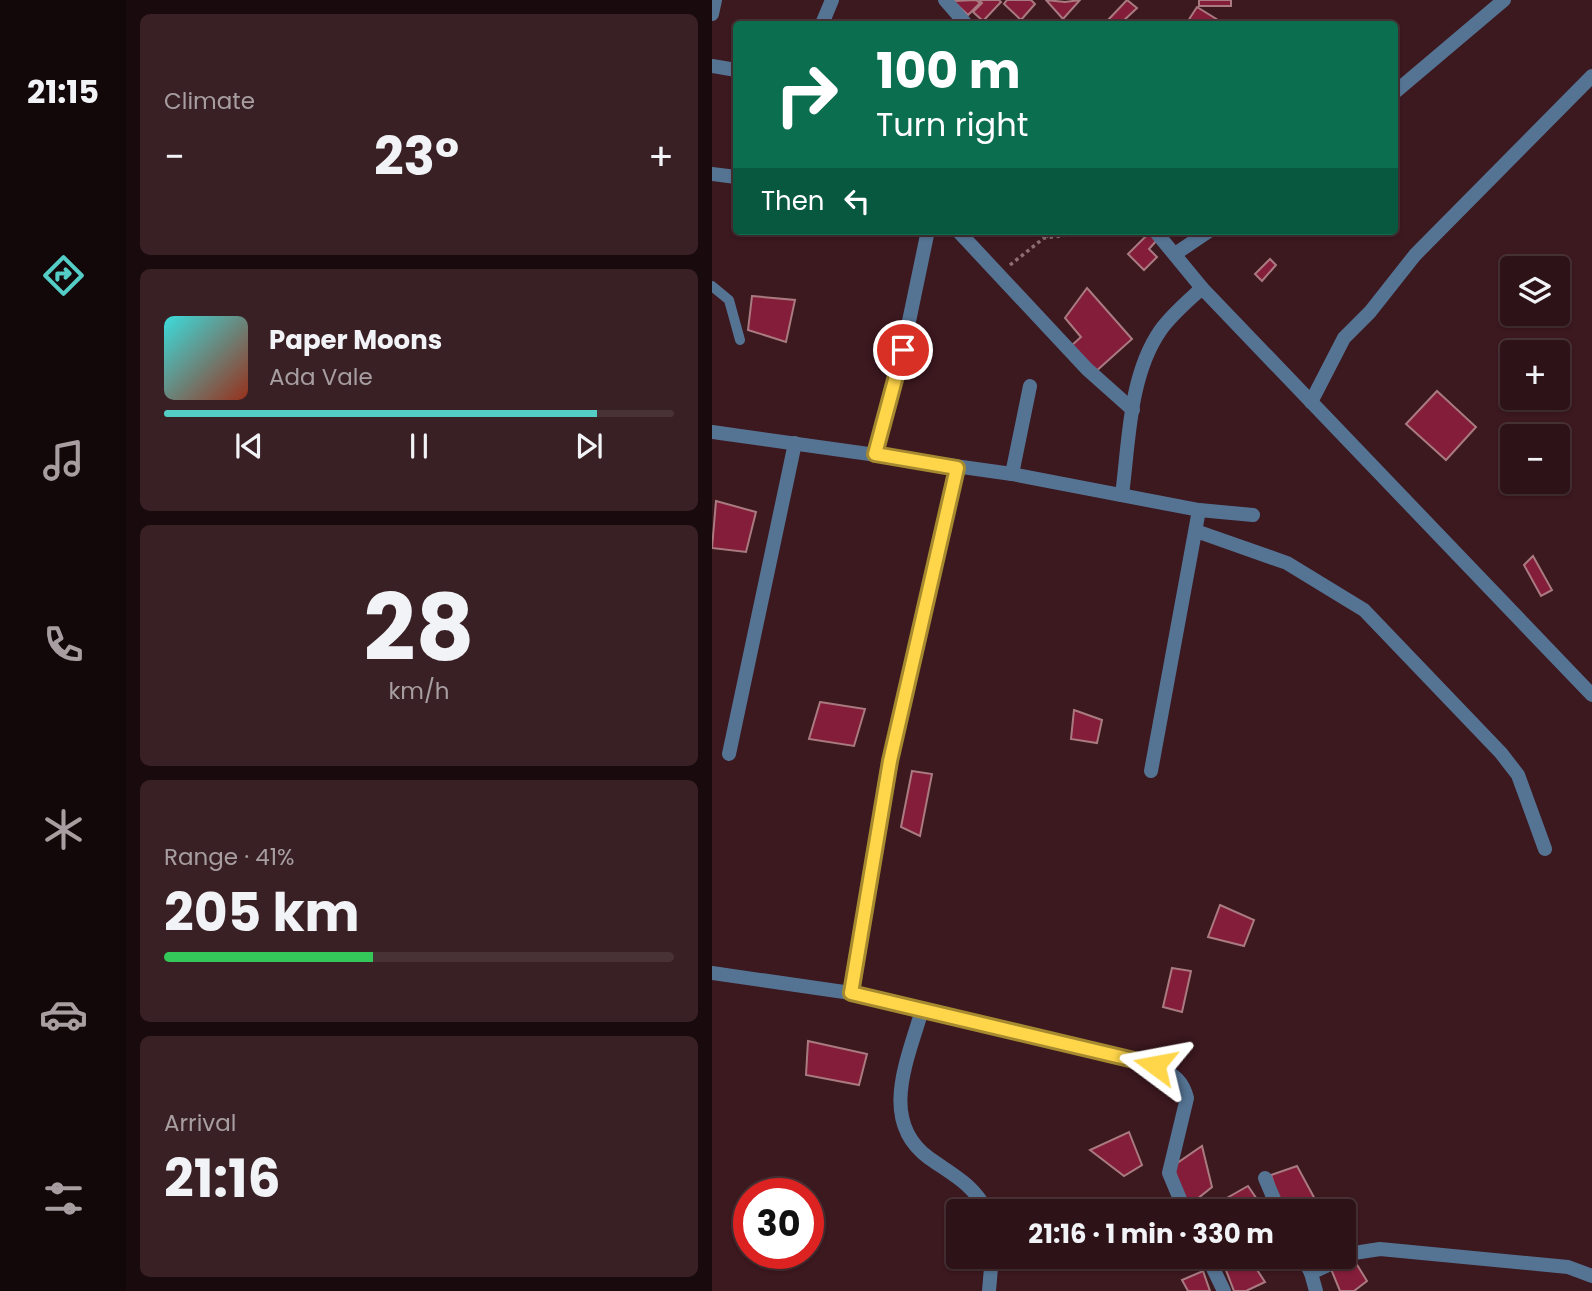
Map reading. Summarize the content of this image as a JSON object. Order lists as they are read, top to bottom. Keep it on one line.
{"page":{"tabs":"21:15","tile":["Climate",["28","km/h"],["Range · 41%","205 km"],["Arrival","21:16"]],"turn":["100 m","Turn right"],"heat":["−","23°","+"],"then":"Then","map_buttons":["+","−"],"song":["Paper Moons","Ada Vale"],"limit":"30","trip":"21:16 · 1 min · 330 m"}}
